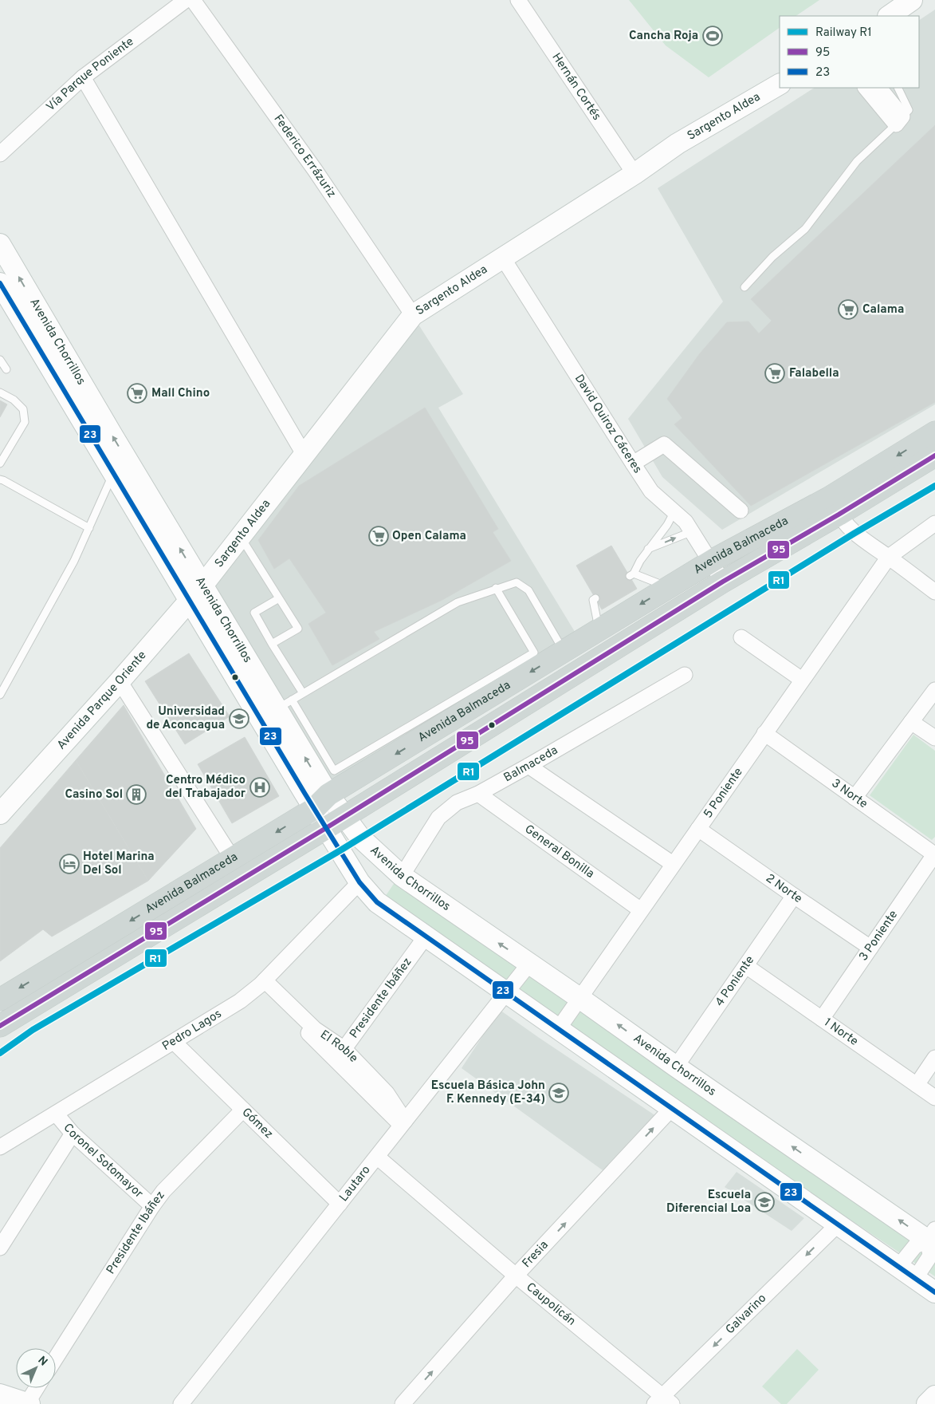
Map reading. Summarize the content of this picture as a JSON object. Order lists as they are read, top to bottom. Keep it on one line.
{"streets":{"main road":["Avenida Balmaceda"],"street":["Vía Parque Poniente","Hernán Cortés","Sargento Aldea","Federico Errázuriz","Avenida Chorrillos","David Quiroz Cáceres","Avenida Parque Oriente","Balmaceda","5 Poniente","3 Norte","General Bonilla","2 Norte","3 Poniente","4 Poniente","Presidente Ibáñez","Pedro Lagos","1 Norte","El Roble","Gómez","Coronel Sotomayor","Lautaro","Fresia","Caupolicán","Galvarino"]},"crossings":[["Hernán Cortés","Sargento Aldea"],["Sargento Aldea","Federico Errázuriz"],["Sargento Aldea","Avenida Chorrillos"],["Sargento Aldea","David Quiroz Cáceres"],["Sargento Aldea","Avenida Parque Oriente"],["Avenida Chorrillos","Avenida Balmaceda"],["Avenida Chorrillos","Avenida Parque Oriente"],["Avenida Chorrillos","Balmaceda"],["Avenida Chorrillos","5 Poniente"],["Avenida Chorrillos","4 Poniente"],["Avenida Chorrillos","Lautaro"],["David Quiroz Cáceres","Avenida Balmaceda"],["Balmaceda","General Bonilla"],["5 Poniente","3 Norte"],["5 Poniente","General Bonilla"],["5 Poniente","2 Norte"],["3 Norte","3 Poniente"],["2 Norte","3 Poniente"],["2 Norte","4 Poniente"],["3 Poniente","1 Norte"],["4 Poniente","1 Norte"],["Presidente Ibáñez","El Roble"],["Presidente Ibáñez","Gómez"],["Presidente Ibáñez","Coronel Sotomayor"],["Pedro Lagos","El Roble"],["Pedro Lagos","Gómez"],["Pedro Lagos","Coronel Sotomayor"],["El Roble","Lautaro"],["Gómez","Lautaro"],["Lautaro","Caupolicán"],["Fresia","Caupolicán"],["Caupolicán","Galvarino"]],"one_way":["Fresia","Galvarino"],"places":{"sports":["Cancha Roja"],"supermarket":["Calama","Falabella","Mall Chino","Open Calama"],"school or university":["Universidad de Aconcagua","Escuela Básica John F. Kennedy (E-34)","Escuela Diferencial Loa"],"hospital":["Centro Médico del Trabajador"],"building":["Casino Sol"],"hotel":["Hotel Marina Del Sol"]},"lines":["transit line 23","transit line 95","rail line R1"],"legend":["Railway R1","95","23"],"north":"top right"}
